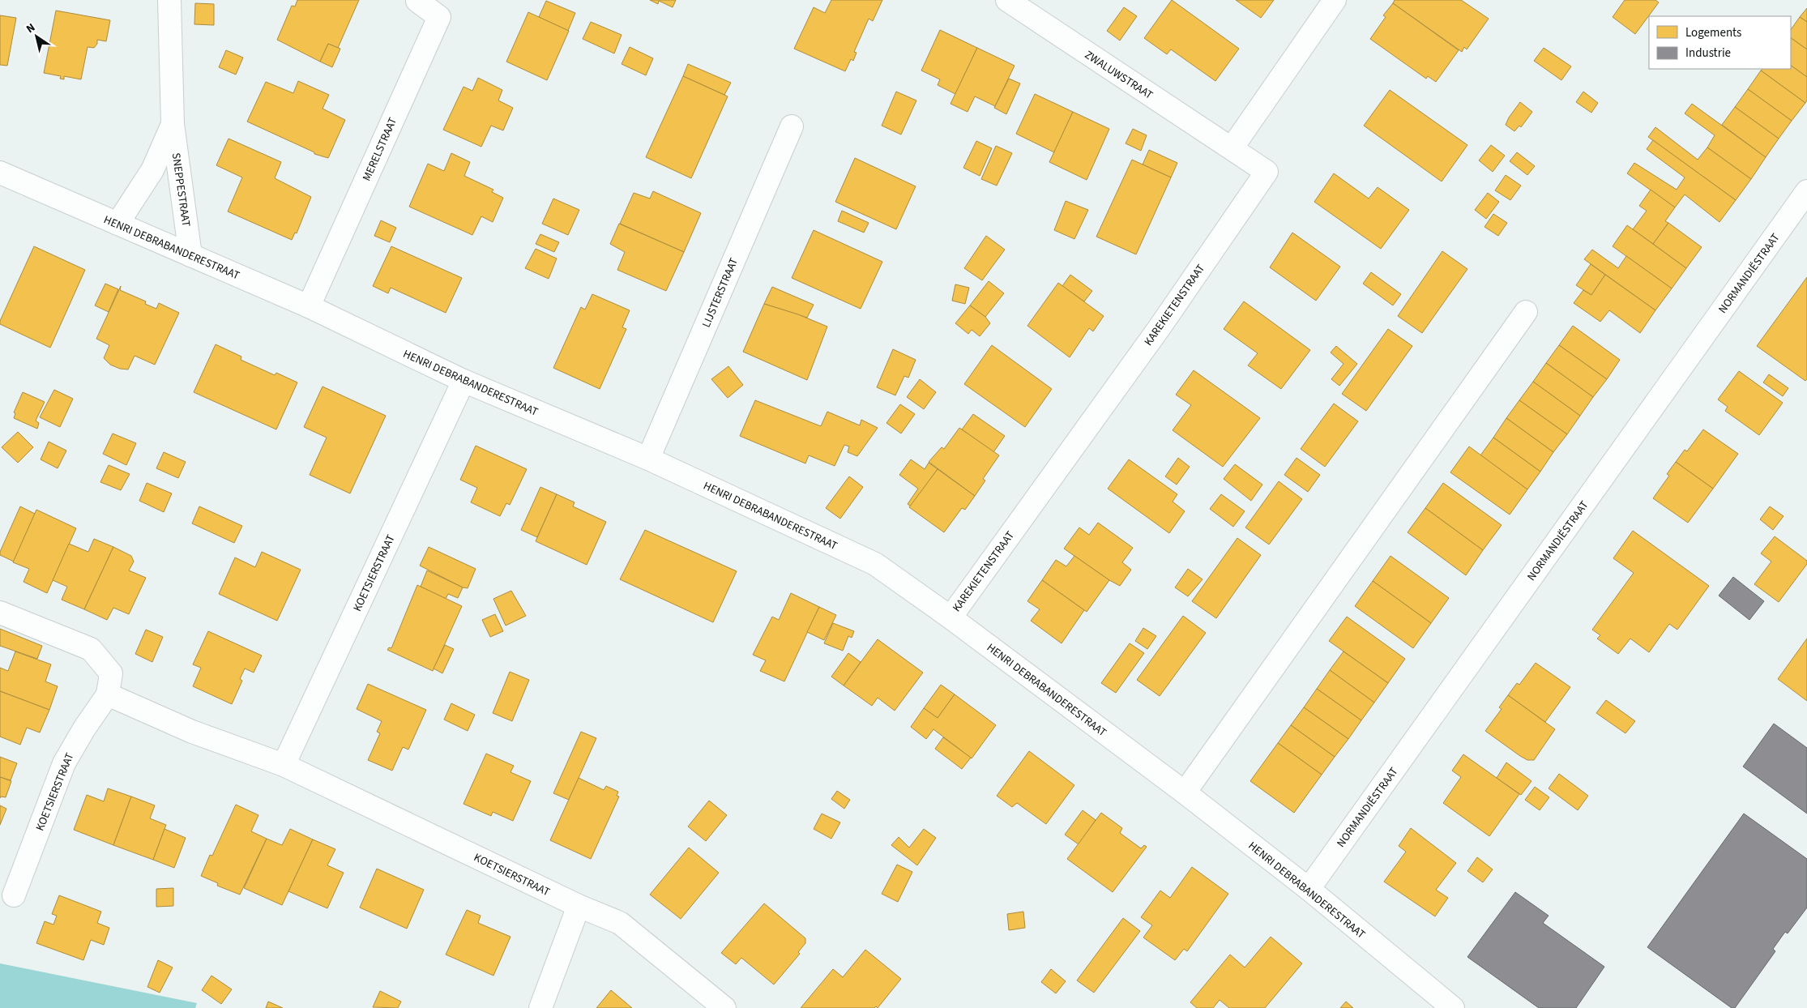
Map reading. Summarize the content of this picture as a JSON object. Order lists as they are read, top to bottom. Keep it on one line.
{"streets":{"street":["ZWALUWSTRAAT","MERELSTRAAT","SNEPPESTRAAT","HENRI DEBRABANDERESTRAAT","NORMANDIËSTRAAT","LIJSTERSTRAAT","KAREKIETENSTRAAT","KOETSIERSTRAAT"]},"crossings":[["ZWALUWSTRAAT","KAREKIETENSTRAAT"],["MERELSTRAAT","HENRI DEBRABANDERESTRAAT"],["SNEPPESTRAAT","HENRI DEBRABANDERESTRAAT"],["HENRI DEBRABANDERESTRAAT","NORMANDIËSTRAAT"],["HENRI DEBRABANDERESTRAAT","LIJSTERSTRAAT"],["HENRI DEBRABANDERESTRAAT","KAREKIETENSTRAAT"],["HENRI DEBRABANDERESTRAAT","KOETSIERSTRAAT"]],"legend":["Logements","Industrie"],"north":"top left"}
